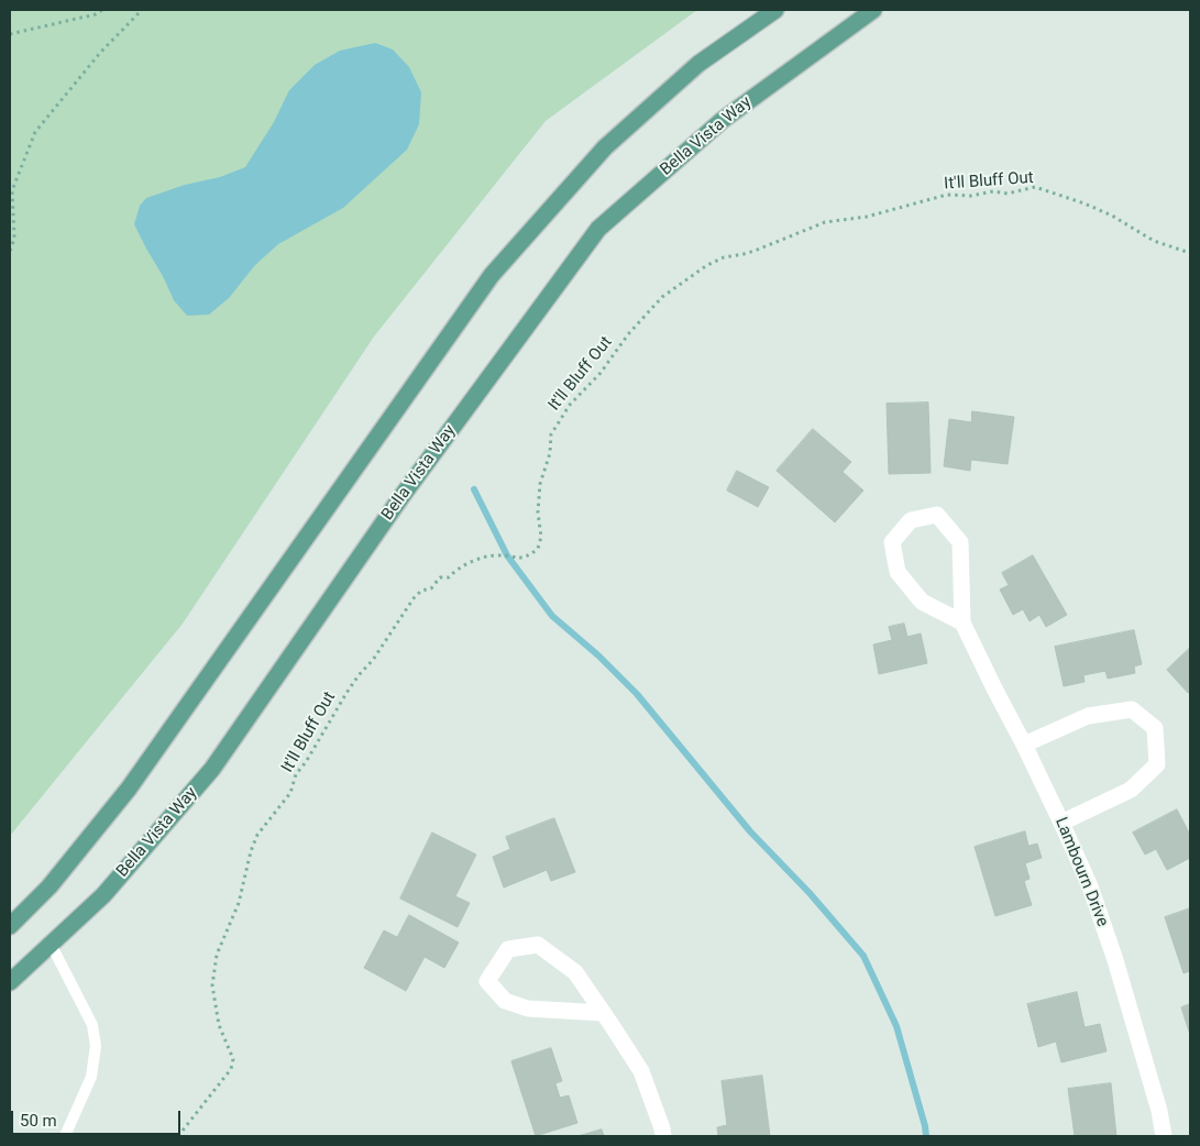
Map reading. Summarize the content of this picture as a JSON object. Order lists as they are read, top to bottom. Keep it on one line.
{"streets":{"main road":["Bella Vista Way"],"street":["Lambourn Drive"],"path":["It'll Bluff Out"]},"scale_bar":"50 m"}
